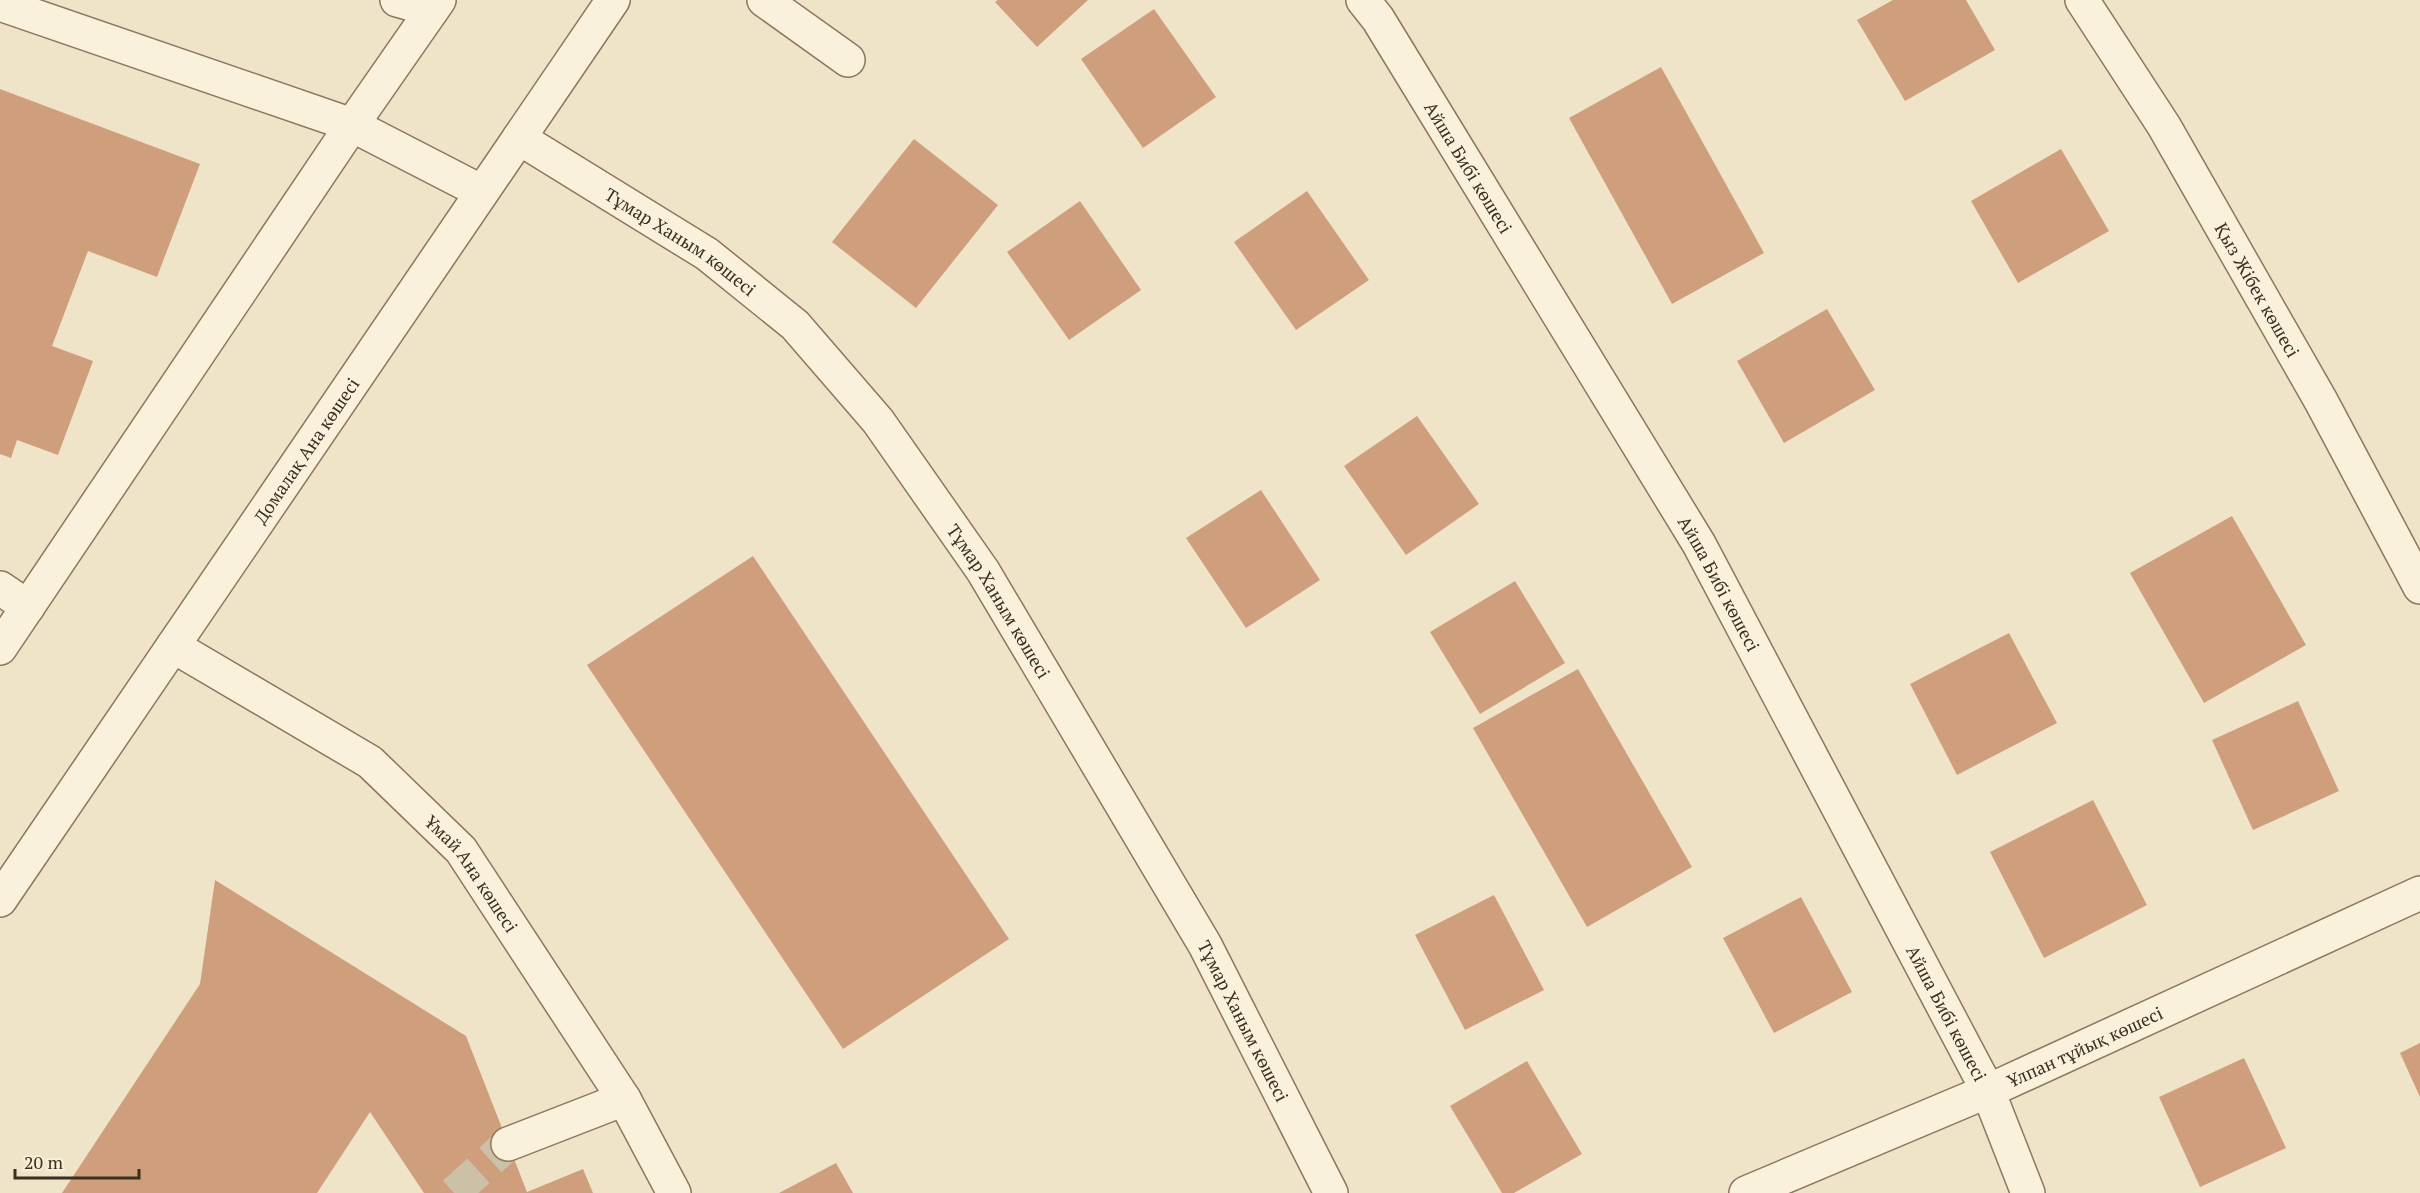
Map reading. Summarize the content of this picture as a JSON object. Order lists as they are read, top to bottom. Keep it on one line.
{"streets":{"street":["Айша Бибі көшесі","Тұмар Ханым көшесі","Қыз Жібек көшесі","Домалақ Ана көшесі","Ұмай Ана көшесі","Ұлпан тұйық көшесі"]},"crossings":[["Айша Бибі көшесі","Ұлпан тұйық көшесі"],["Тұмар Ханым көшесі","Домалақ Ана көшесі"],["Домалақ Ана көшесі","Ұмай Ана көшесі"]],"scale_bar":"20 m"}
